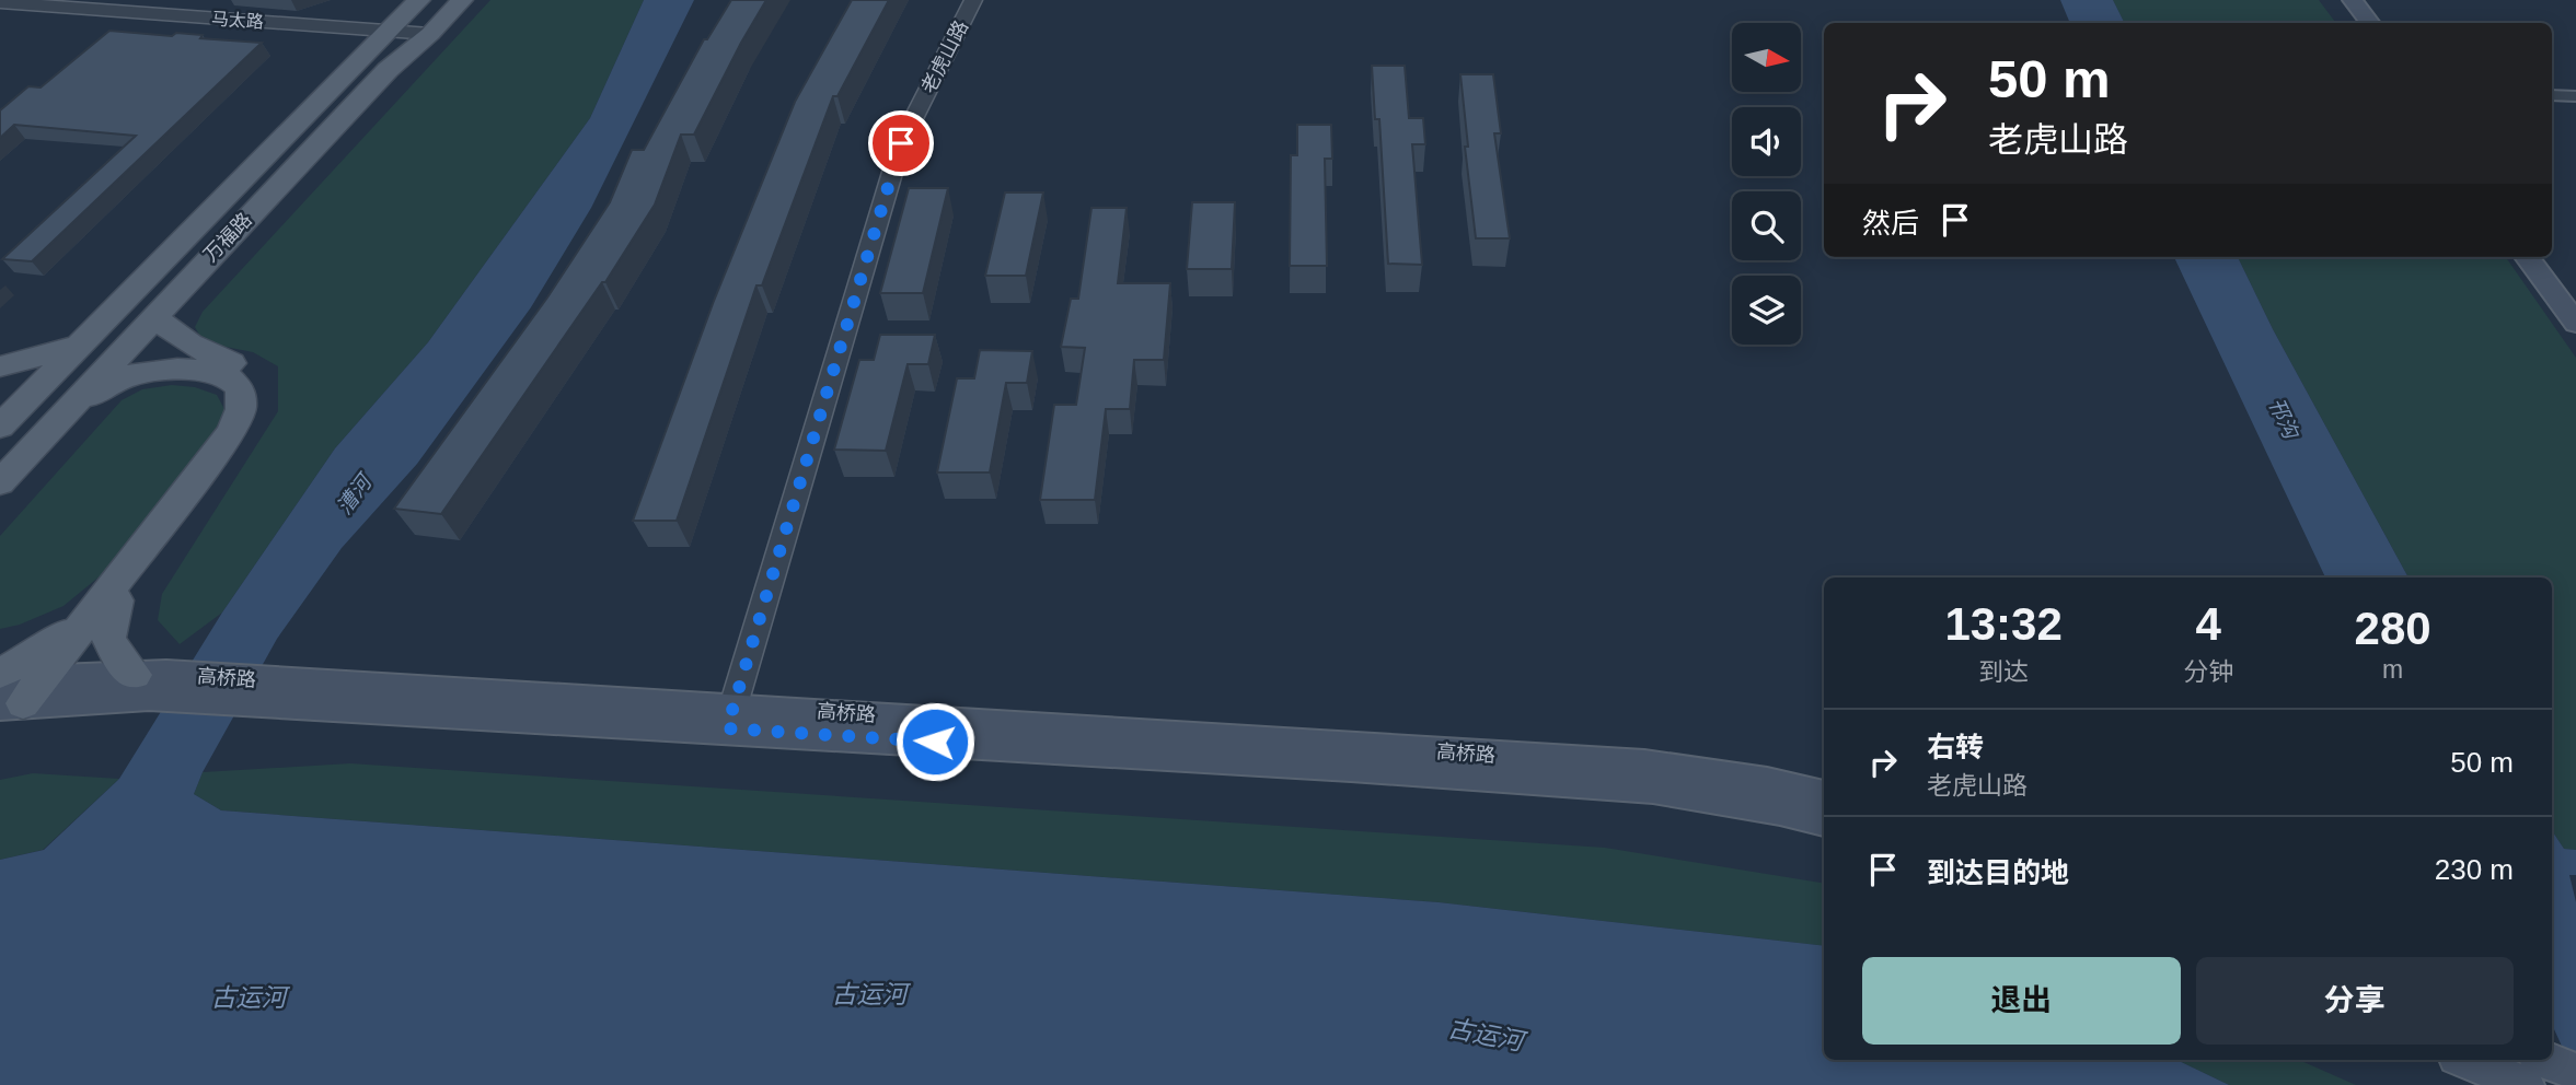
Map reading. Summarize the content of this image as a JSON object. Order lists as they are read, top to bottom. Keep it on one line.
{"streets":{"main road":["万福路","高桥路"],"street":["马太路","老虎山路"]},"crossings":[["马太路","万福路"],["老虎山路","高桥路"]],"water":["邗沟","漕河","古运河"],"north":"right","page":{"turn":["50 m","老虎山路"],"then":"然后","eta":["13:32","到达","4","分钟","280","m"],"list":[{"name":"右转","note":"老虎山路","value":"50 m"},{"name":"到达目的地","value":"230 m"}],"buttons":["退出","分享"]}}
